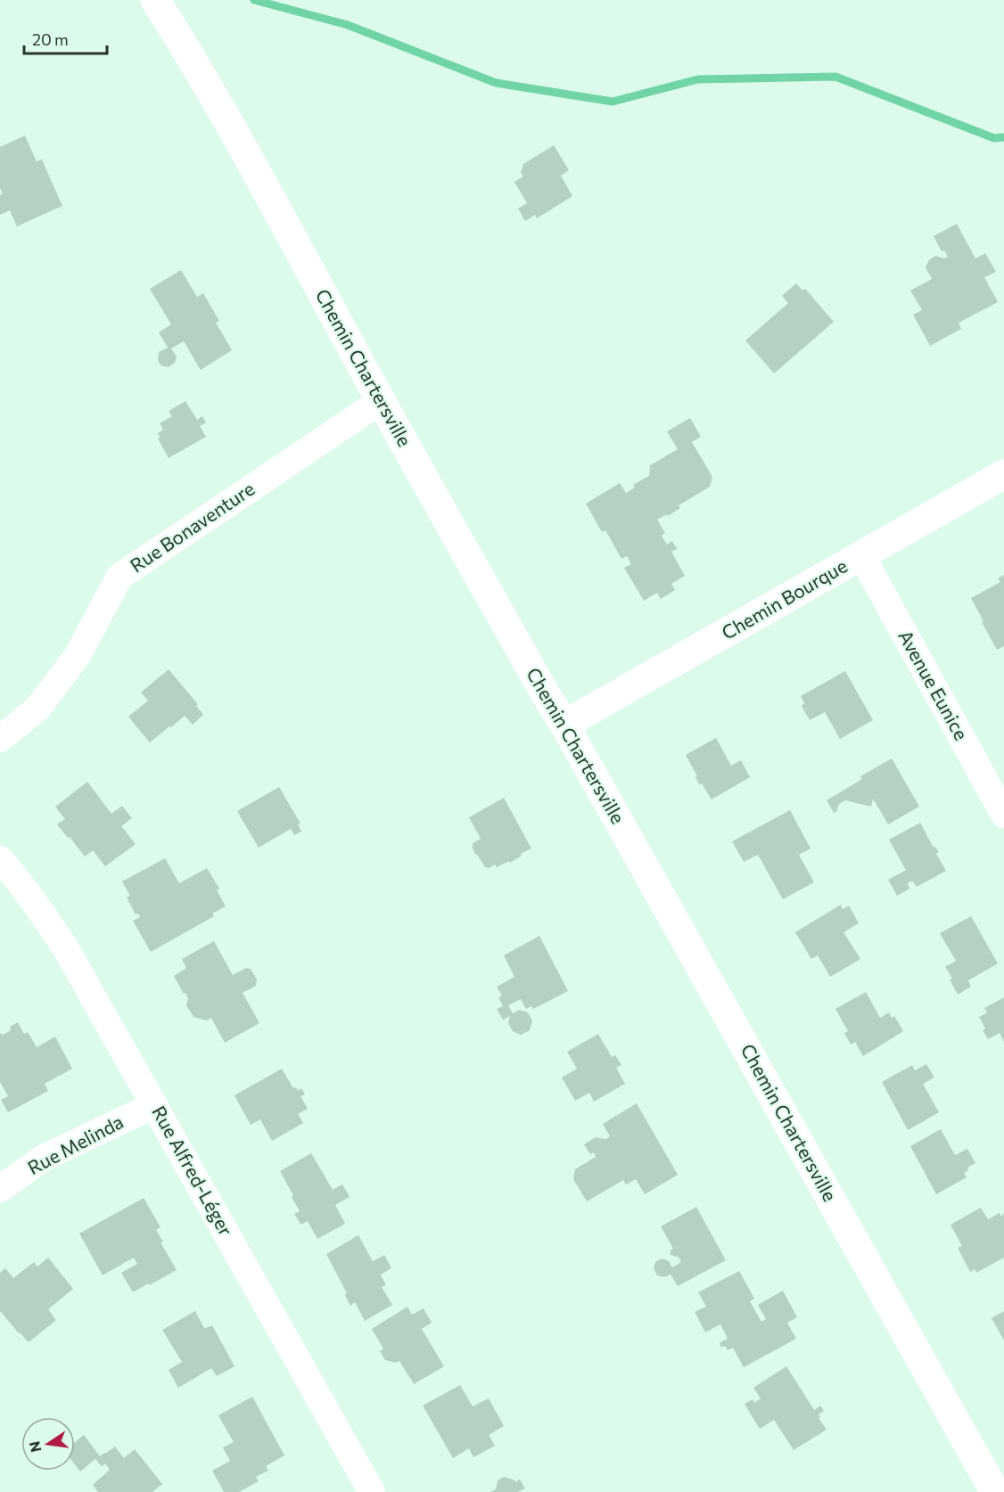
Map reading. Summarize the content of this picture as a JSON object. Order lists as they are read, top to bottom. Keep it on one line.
{"streets":{"street":["Chemin Chartersville","Rue Bonaventure","Chemin Bourque","Avenue Eunice","Rue Melinda","Rue Alfred-Léger"]},"crossings":[["Chemin Chartersville","Rue Bonaventure"],["Chemin Chartersville","Chemin Bourque"],["Chemin Bourque","Avenue Eunice"],["Rue Melinda","Rue Alfred-Léger"]],"scale_bar":"20 m","north":"left"}
